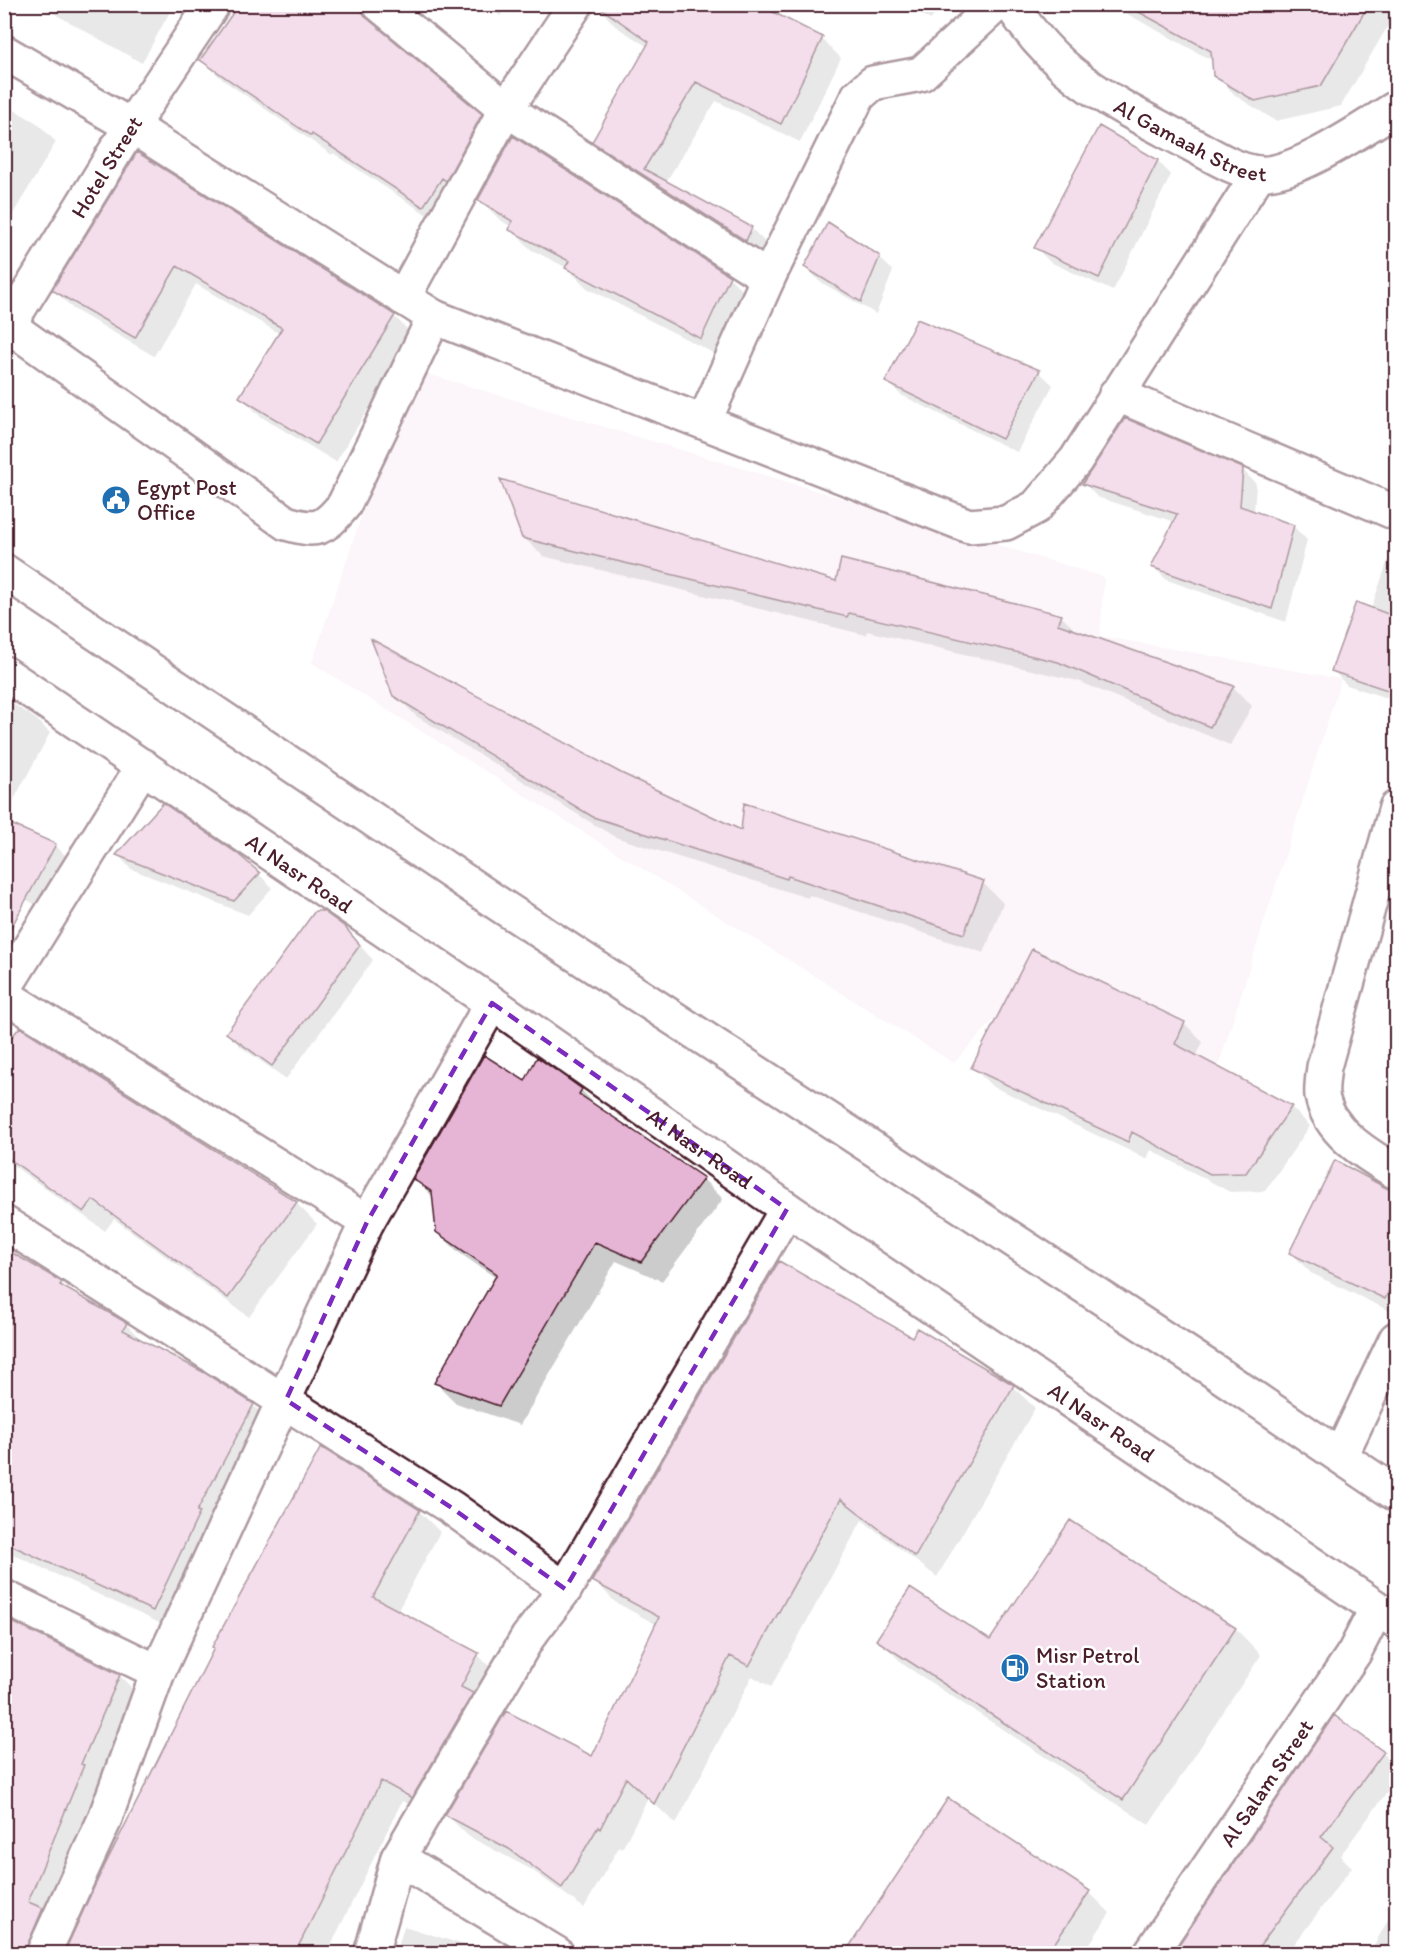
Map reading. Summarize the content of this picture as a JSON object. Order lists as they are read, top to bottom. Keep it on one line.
{"streets":{"street":["Al Gamaah Street","Hotel Street","Al Nasr Road","Al Salam Street"]},"crossings":[["Al Nasr Road","Al Salam Street"]],"places":{"public building":["Egypt Post Office"],"fuel station":["Misr Petrol Station"]}}
